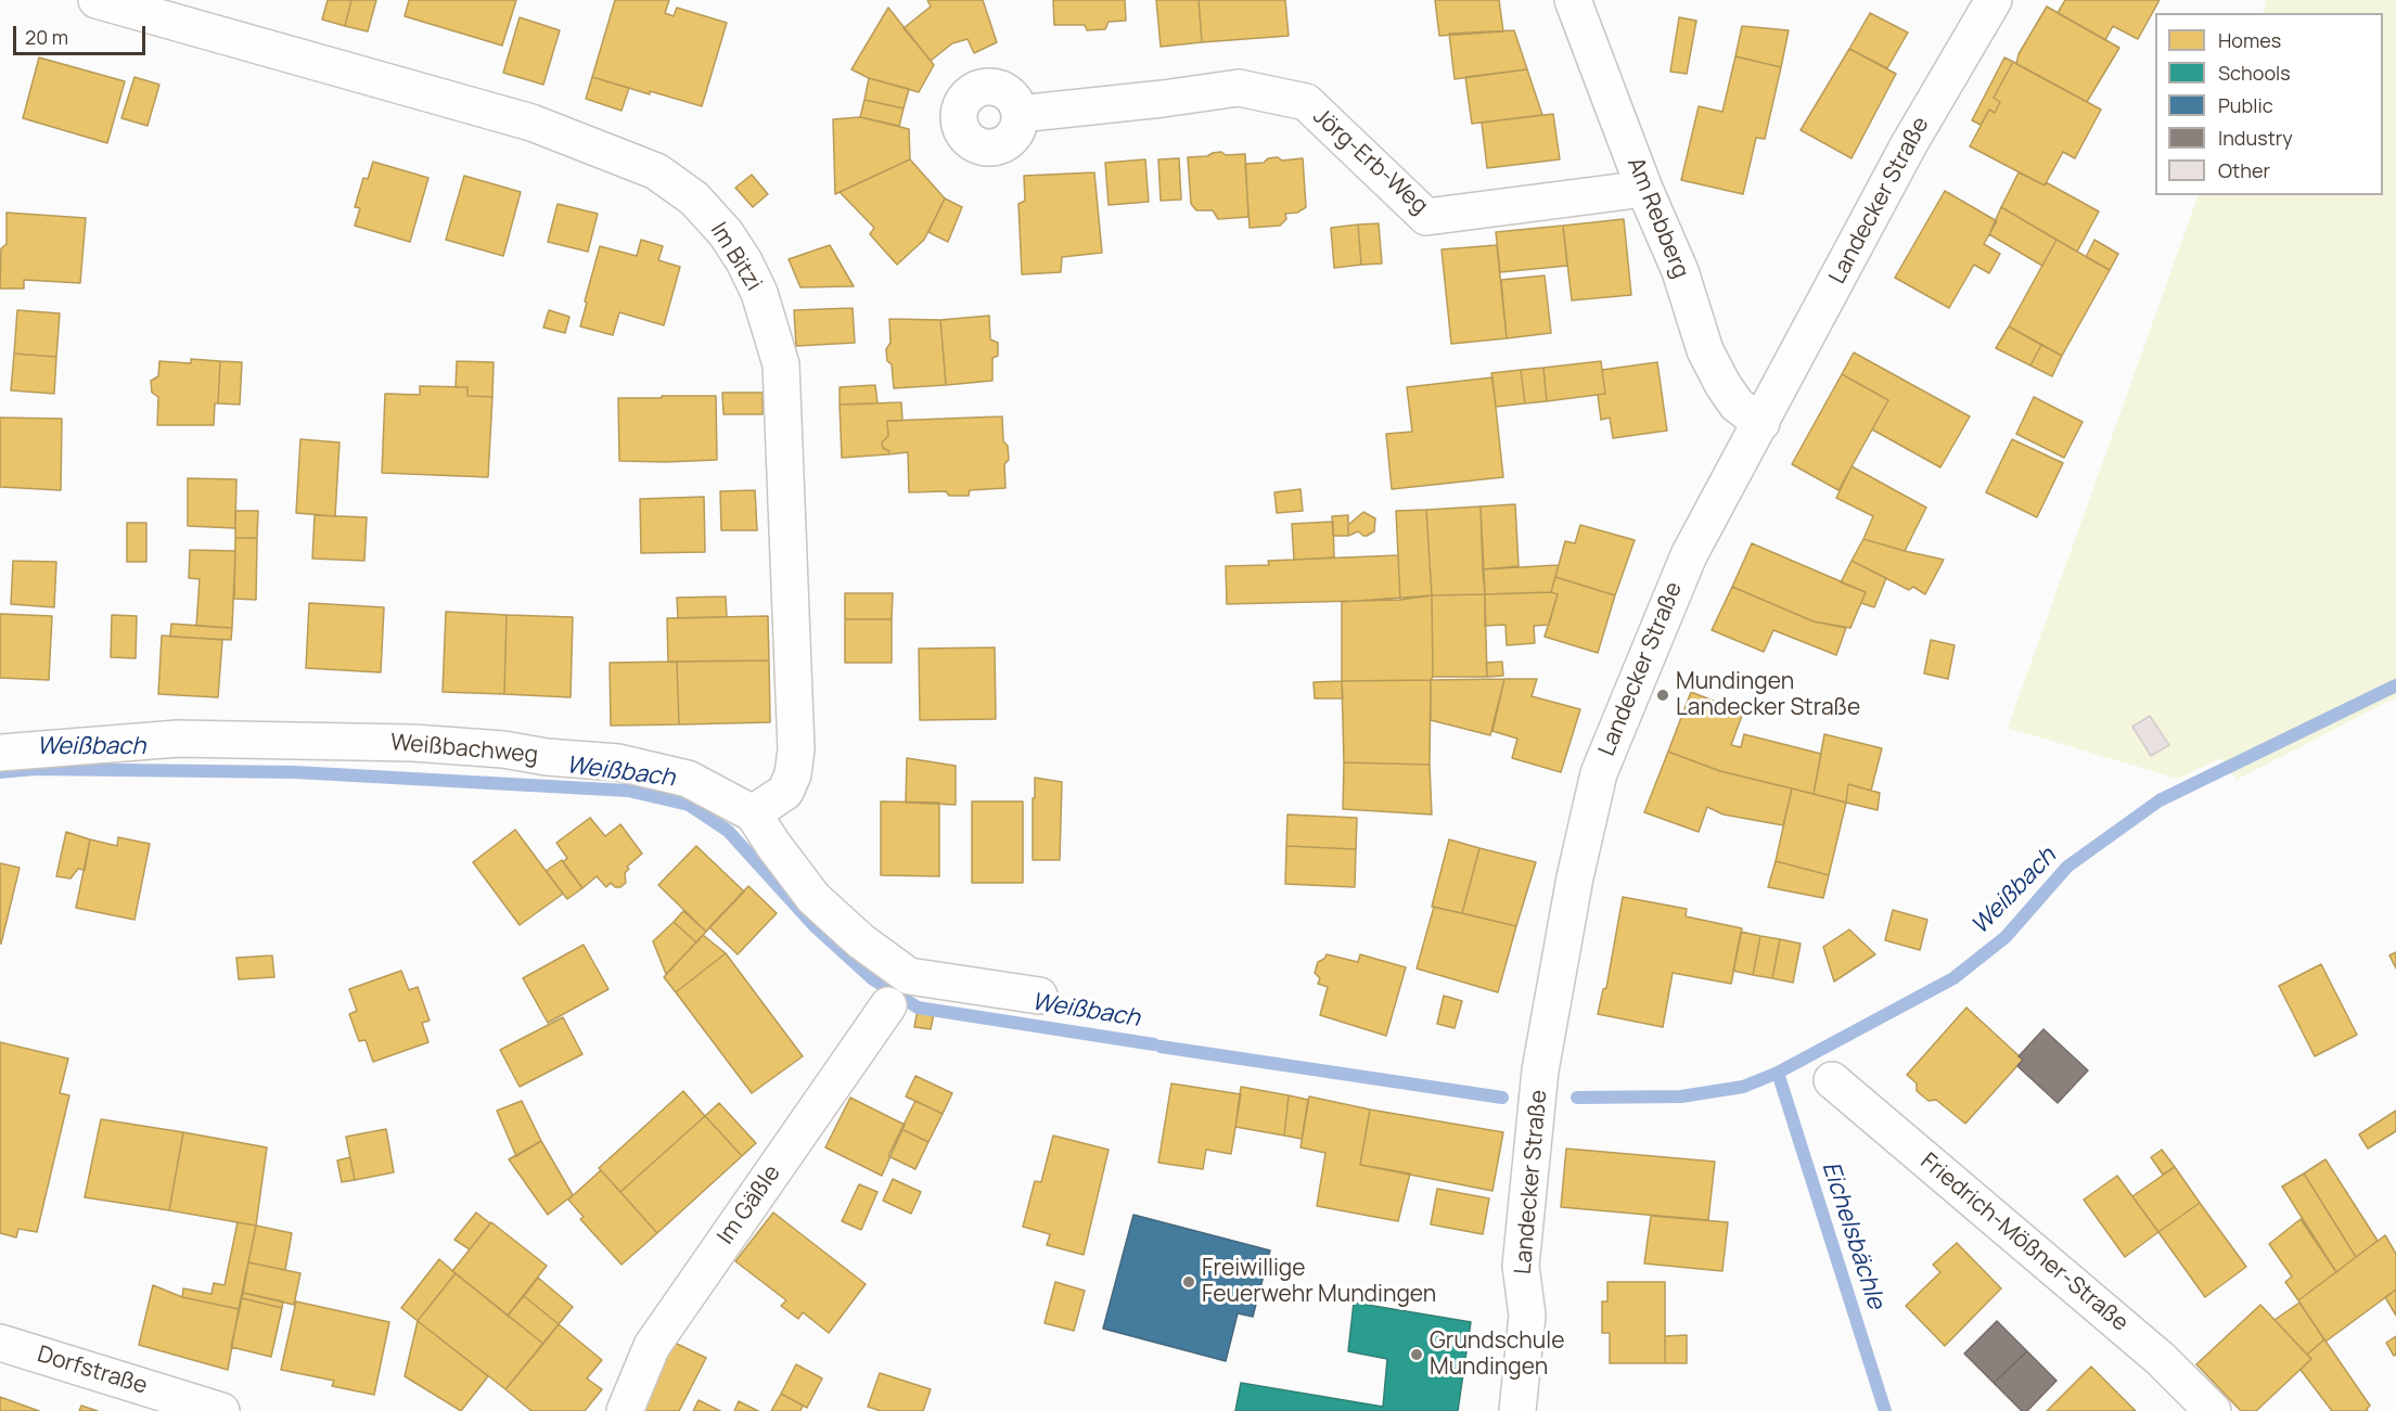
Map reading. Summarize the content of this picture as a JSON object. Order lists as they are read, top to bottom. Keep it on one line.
{"streets":{"street":["Jörg-Erb-Weg","Landecker Straße","Am Rebberg","Im Bitzi","Weißbachweg","Im Gäßle","Friedrich-Mößner-Straße","Dorfstraße"]},"crossings":[["Jörg-Erb-Weg","Am Rebberg"],["Landecker Straße","Am Rebberg"],["Im Bitzi","Weißbachweg"]],"water":["Weißbach","Eichelsbächle"],"places":["Mundingen Landecker Straße","Freiwillige Feuerwehr Mundingen","Grundschule Mundingen"],"legend":["Homes","Schools","Public","Industry","Other"],"scale_bar":"20 m"}
